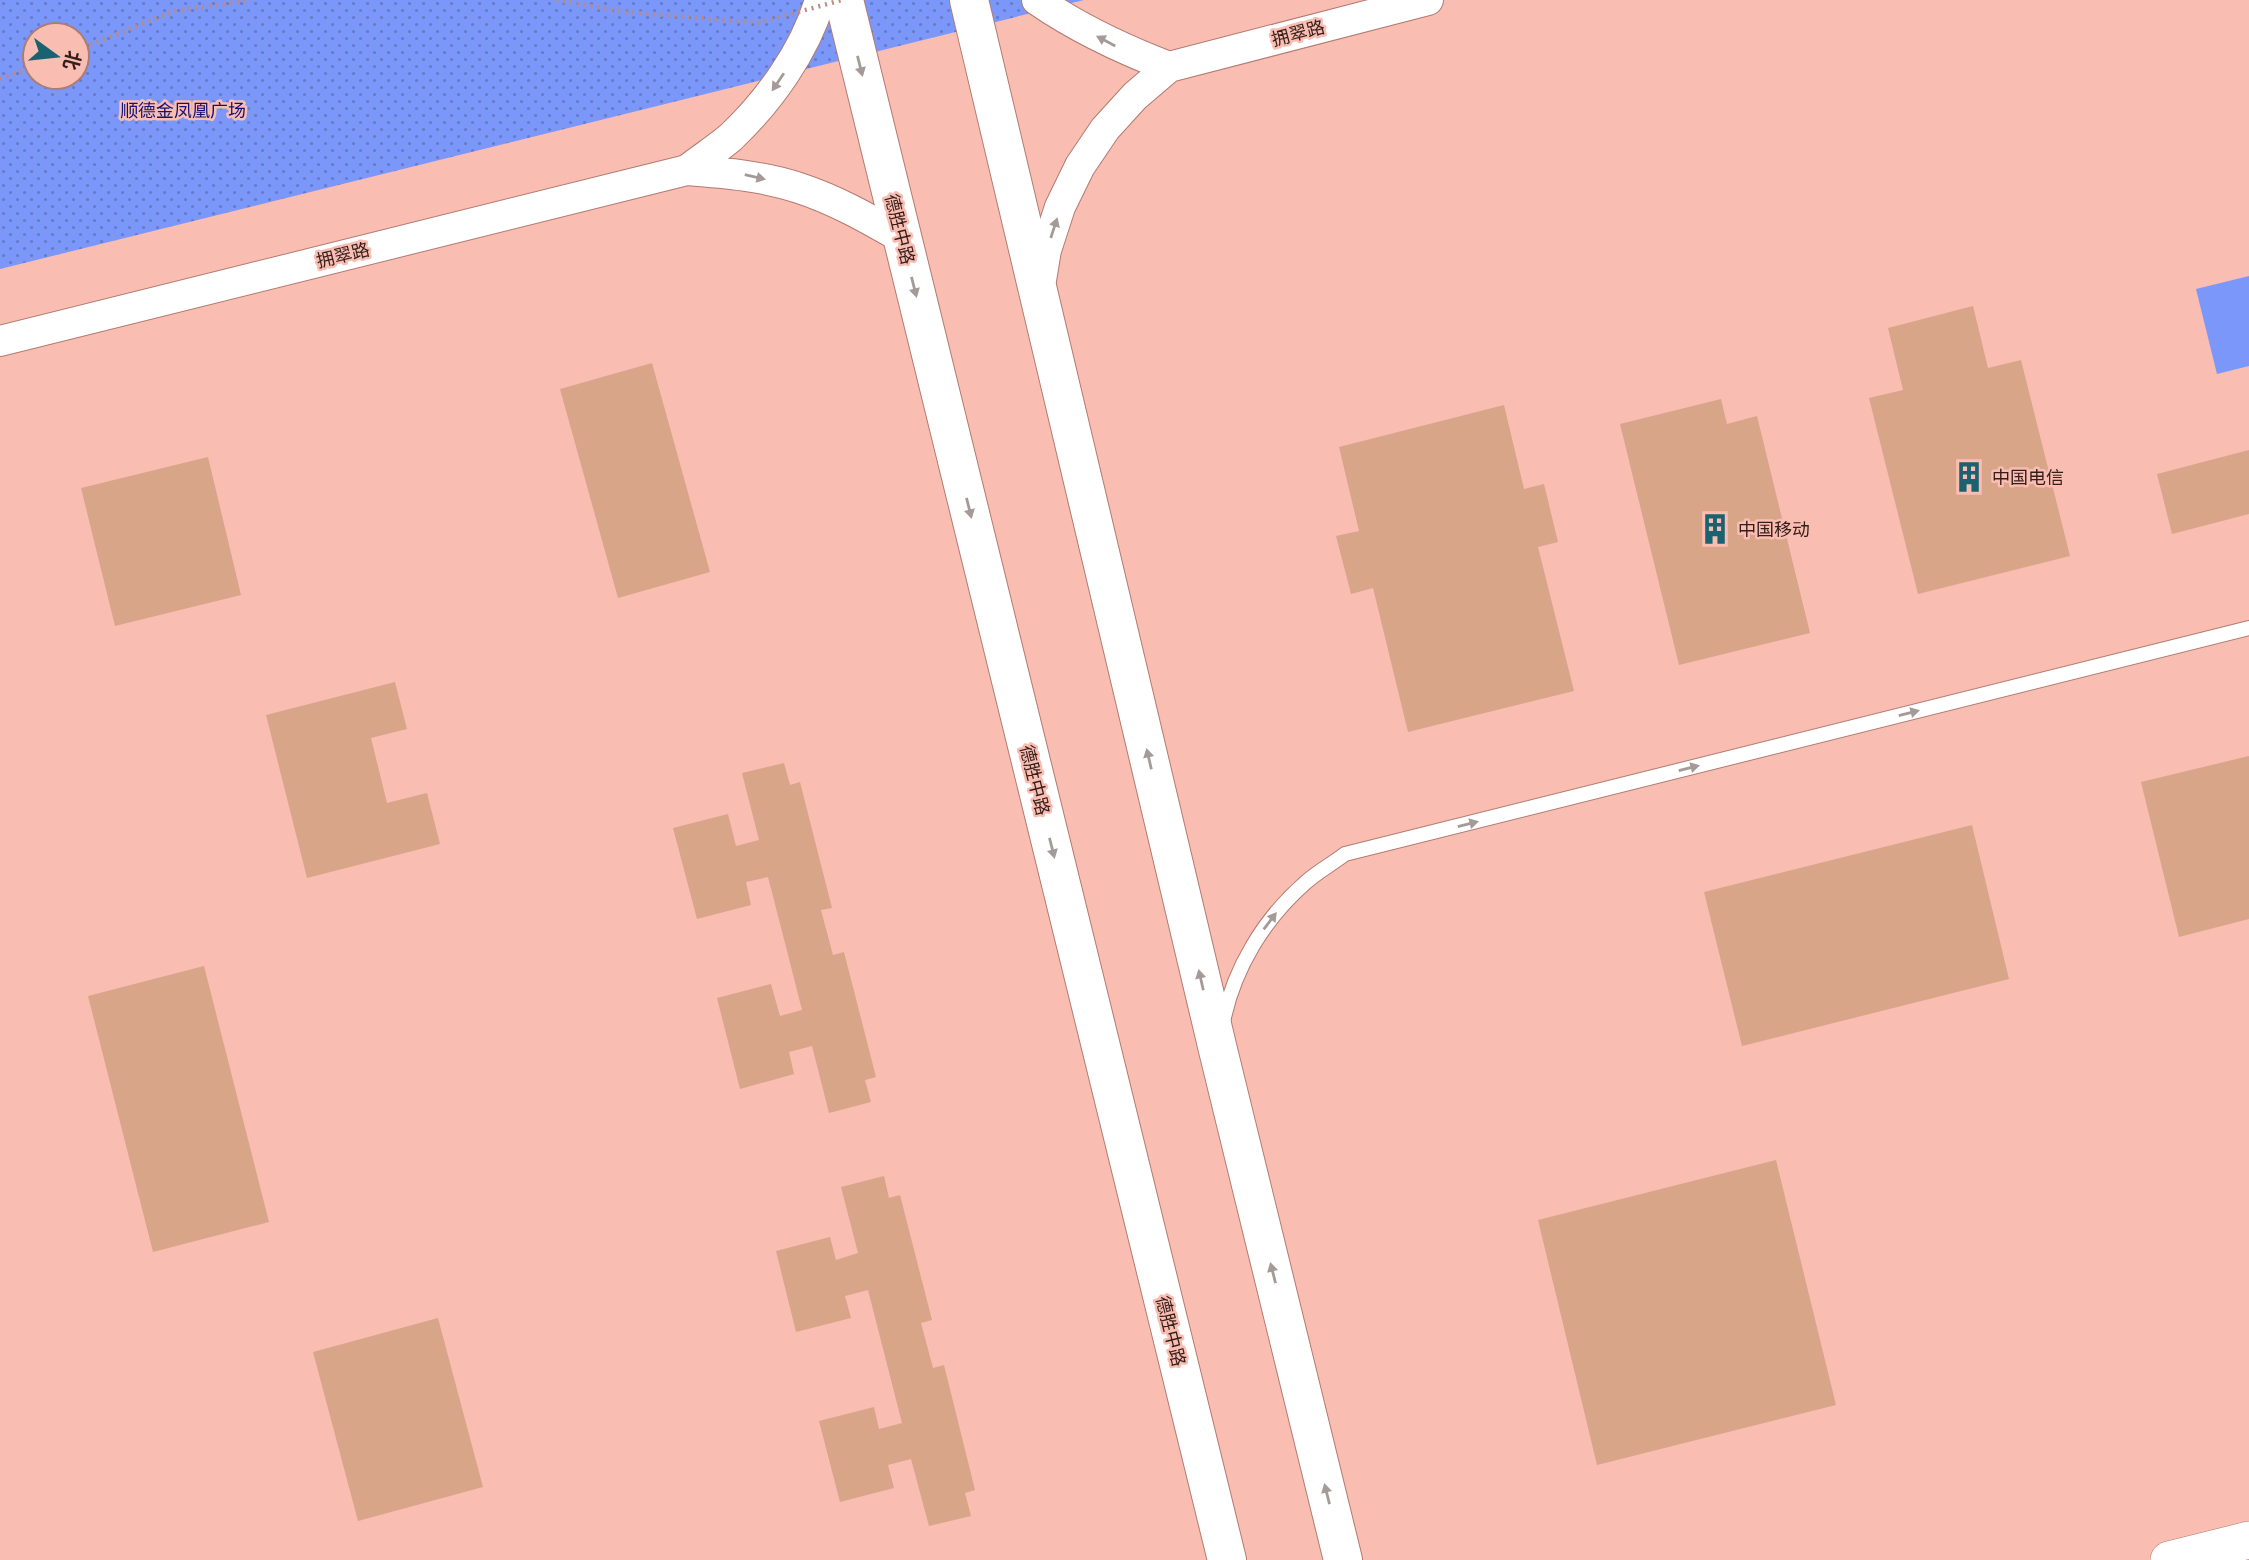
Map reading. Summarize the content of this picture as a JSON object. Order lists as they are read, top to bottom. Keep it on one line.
{"streets":{"main road":["德胜中路"],"street":["拥翠路"]},"crossings":[["拥翠路","德胜中路"]],"parks":["顺德金凤凰广场"],"places":{"building":["中国电信","中国移动"]},"north":"right"}
